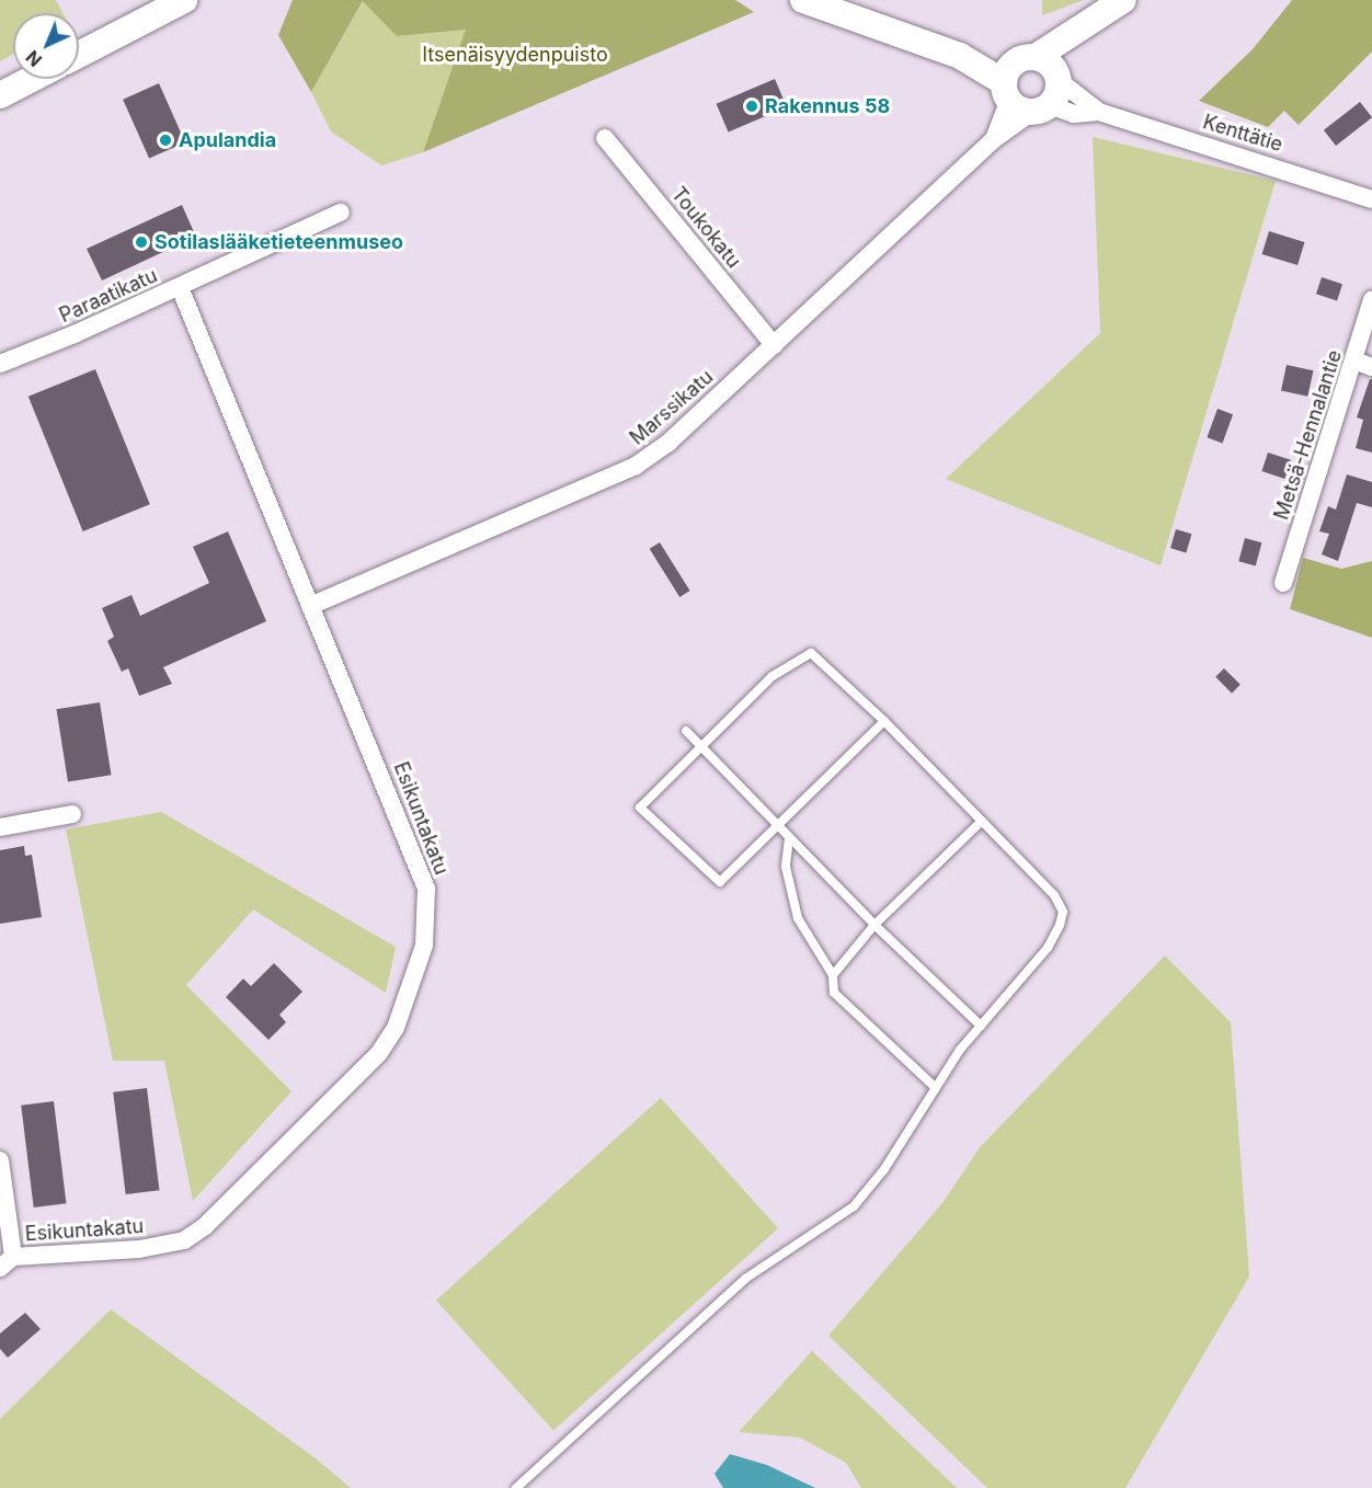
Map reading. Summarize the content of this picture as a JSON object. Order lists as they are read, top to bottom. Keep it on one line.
{"streets":{"street":["Kenttätie","Toukokatu","Paraatikatu","Marssikatu","Metsä-Hennalantie","Esikuntakatu"]},"crossings":[["Toukokatu","Marssikatu"],["Paraatikatu","Esikuntakatu"],["Marssikatu","Esikuntakatu"]],"parks":["Itsenäisyydenpuisto"],"places":["Rakennus 58","Apulandia","Sotilaslääketieteenmuseo"],"north":"bottom left"}
